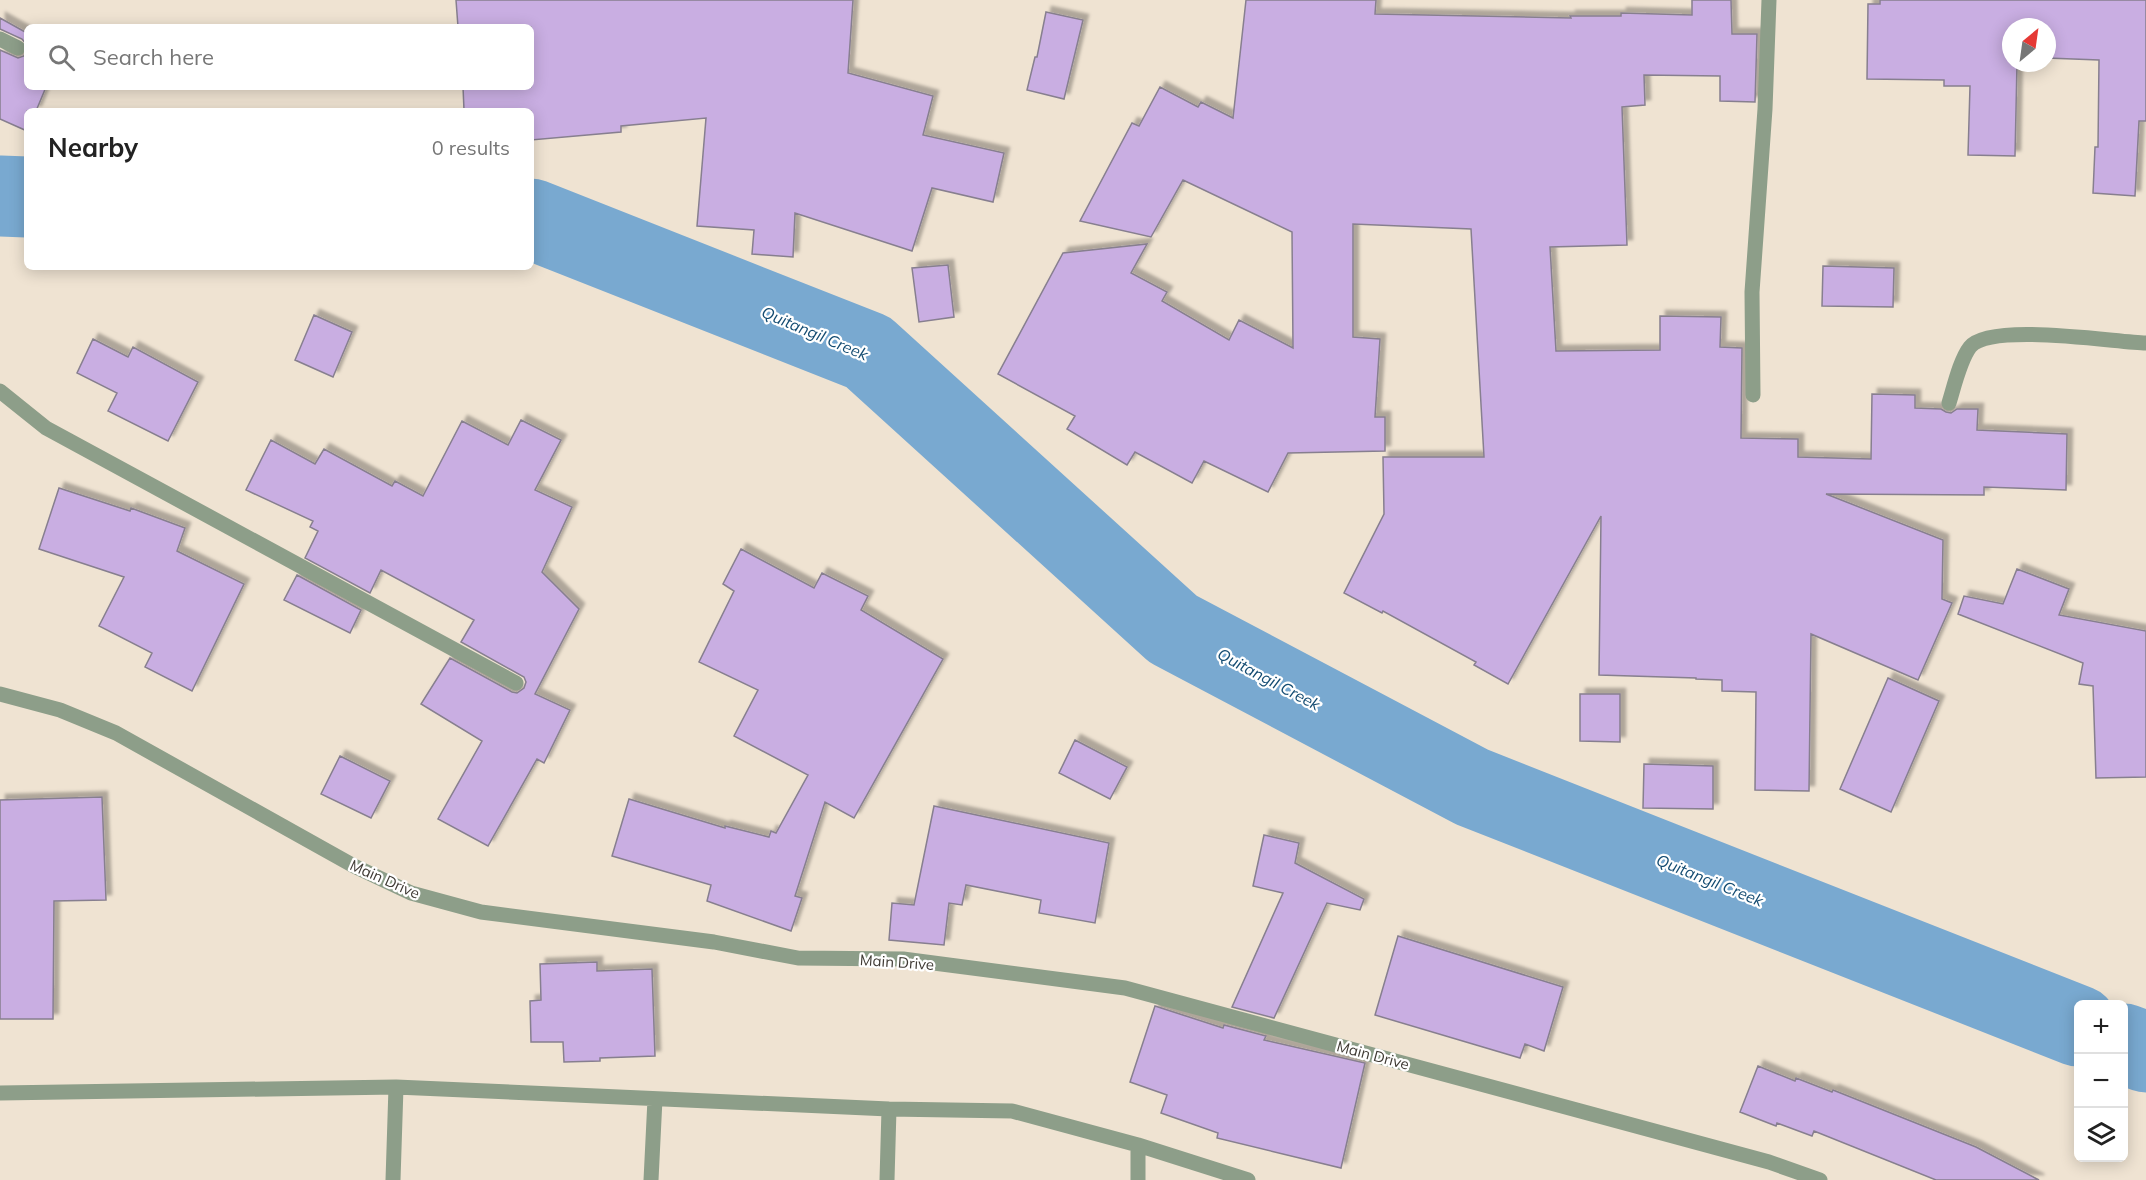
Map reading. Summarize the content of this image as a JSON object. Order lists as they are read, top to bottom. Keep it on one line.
{"streets":{"street":["Main Drive"]},"water":["Quitangil Creek"],"north":"top right","page":{"search":"Search here","heading":["Nearby","0 results"],"map_buttons":["+","−"]}}
